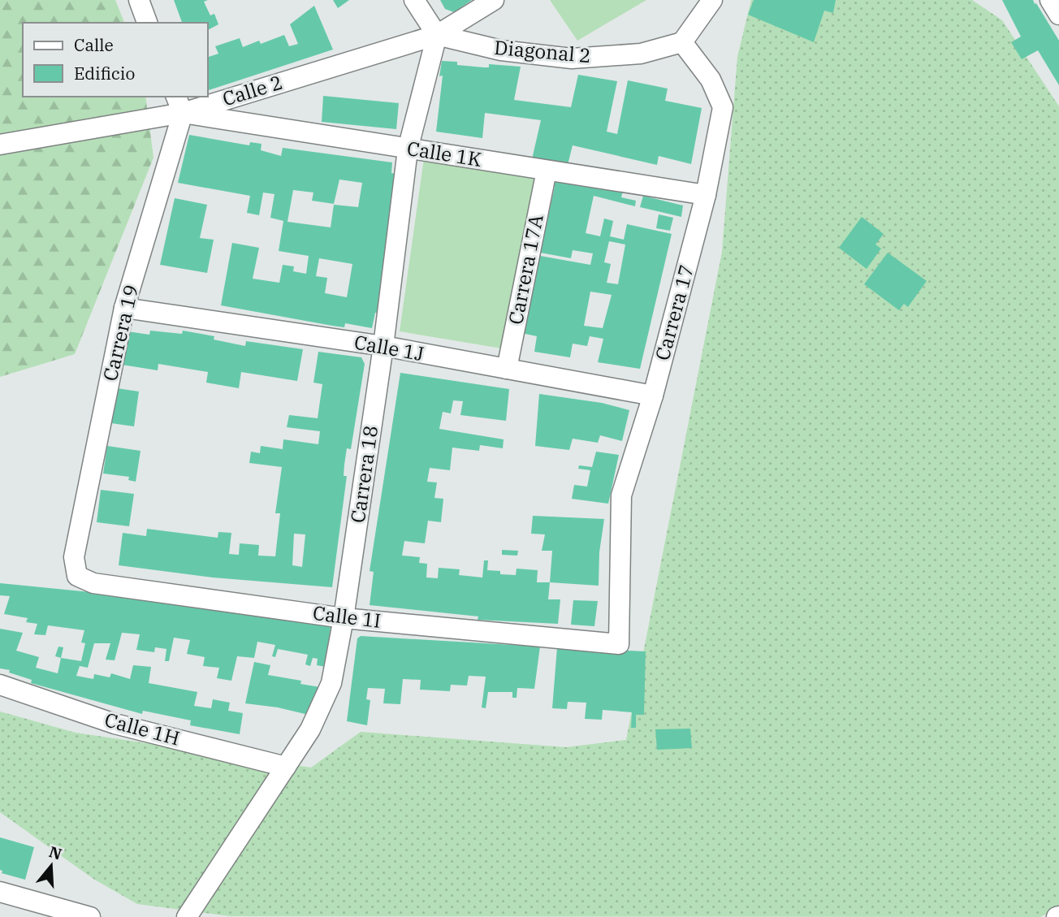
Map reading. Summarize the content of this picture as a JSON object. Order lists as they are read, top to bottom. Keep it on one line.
{"streets":{"street":["Diagonal 2","Calle 2","Calle 1K","Carrera 17A","Carrera 17","Carrera 19","Calle 1J","Carrera 18","Calle 1I","Calle 1H"]},"crossings":[["Diagonal 2","Calle 2"],["Diagonal 2","Carrera 17"],["Diagonal 2","Carrera 18"],["Calle 2","Calle 1K"],["Calle 2","Carrera 19"],["Calle 2","Carrera 18"],["Calle 1K","Carrera 17A"],["Calle 1K","Carrera 17"],["Calle 1K","Carrera 19"],["Calle 1K","Carrera 18"],["Carrera 17A","Calle 1J"],["Carrera 17","Calle 1J"],["Carrera 17","Calle 1I"],["Carrera 19","Calle 1J"],["Carrera 19","Calle 1I"],["Calle 1J","Carrera 18"],["Carrera 18","Calle 1I"],["Carrera 18","Calle 1H"]],"legend":["Calle","Edificio"],"north":"top"}
